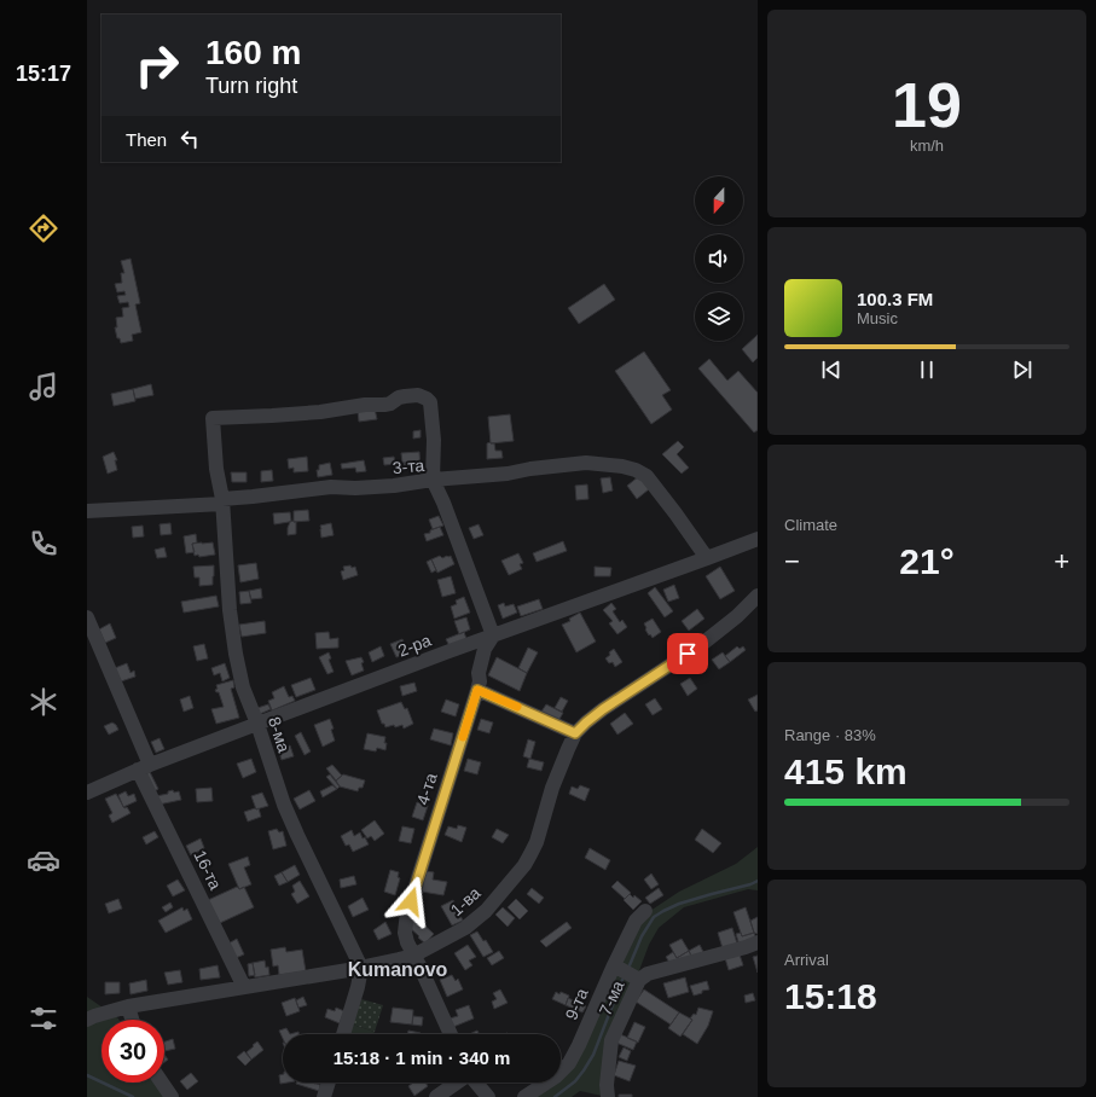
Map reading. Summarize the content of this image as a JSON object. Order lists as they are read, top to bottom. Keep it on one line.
{"streets":{"street":["3-та","2-ра","8-ма","4-та","16-та","1-ва","7-ма","9-та"]},"crossings":[["3-та","2-ра"],["3-та","8-ма"],["3-та","4-та"],["2-ра","8-ма"],["2-ра","4-та"],["2-ра","16-та"],["8-ма","1-ва"],["4-та","1-ва"],["16-та","1-ва"]],"districts":["Kumanovo"],"north":"bottom","page":{"tabs":"15:17","tile":[["19","km/h"],"Climate",["Range · 83%","415 km"],["Arrival","15:18"]],"turn":["160 m","Turn right"],"then":"Then","song":["100.3 FM","Music"],"heat":["−","21°","+"],"limit":"30","trip":"15:18 · 1 min · 340 m"}}
